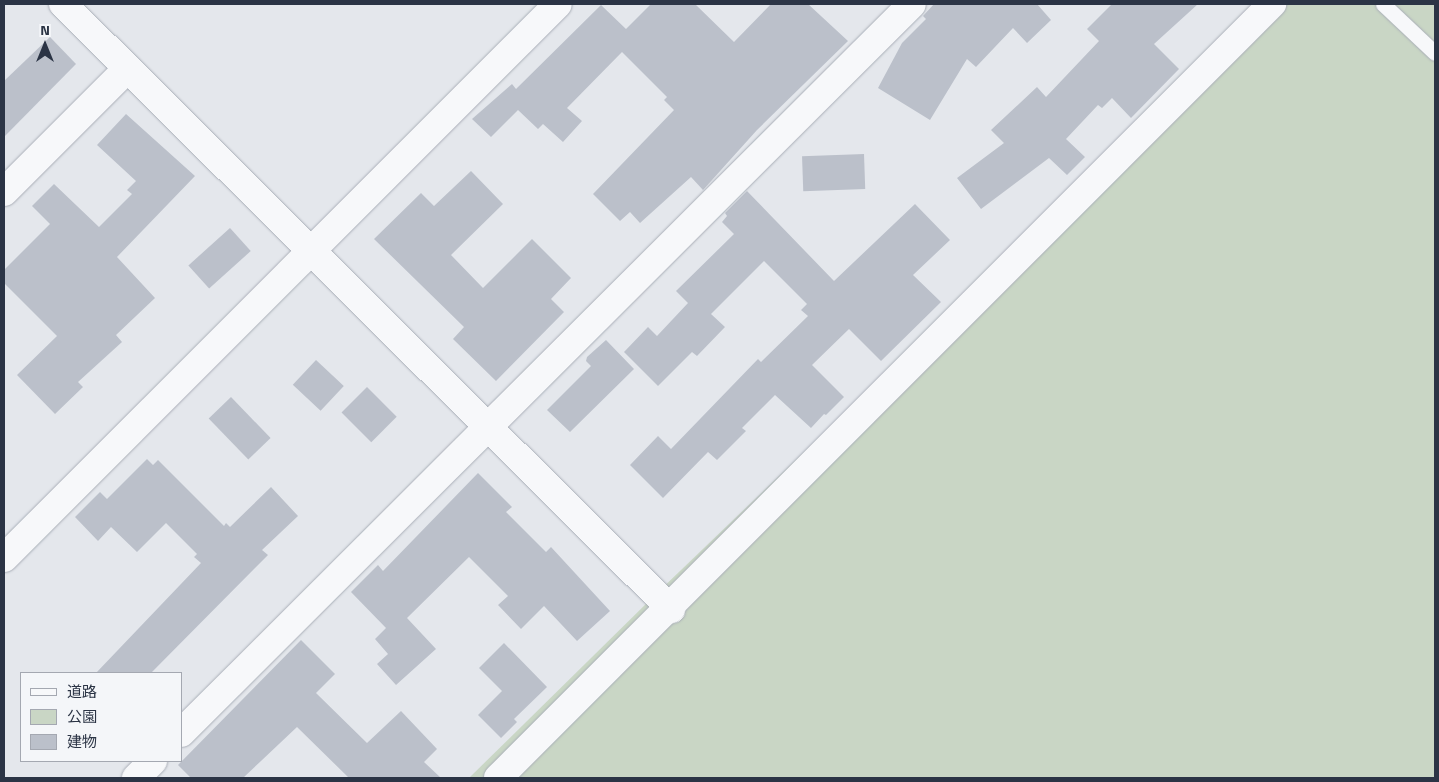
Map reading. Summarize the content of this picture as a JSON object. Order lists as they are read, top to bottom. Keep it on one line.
{"legend":["道路","公園","建物"],"north":"top"}
